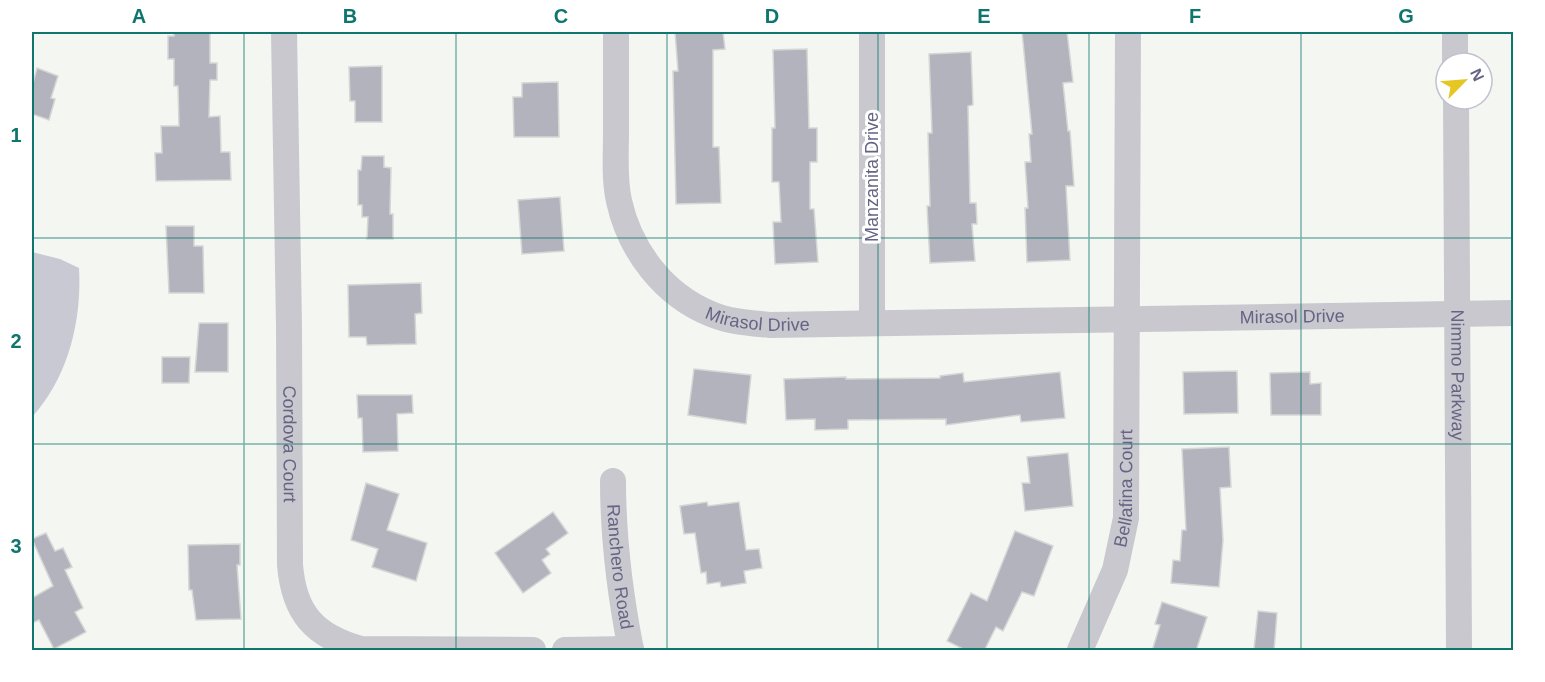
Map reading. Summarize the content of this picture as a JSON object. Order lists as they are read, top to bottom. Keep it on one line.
{"streets":{"street":["Manzanita Drive","Mirasol Drive","Nimmo Parkway","Cordova Court","Bellafina Court","Ranchero Road"]},"crossings":[["Manzanita Drive","Mirasol Drive"],["Mirasol Drive","Nimmo Parkway"],["Mirasol Drive","Bellafina Court"]],"north":"top right","grid":{"columns":["A","B","C","D","E","F","G"],"rows":["1","2","3"]}}
